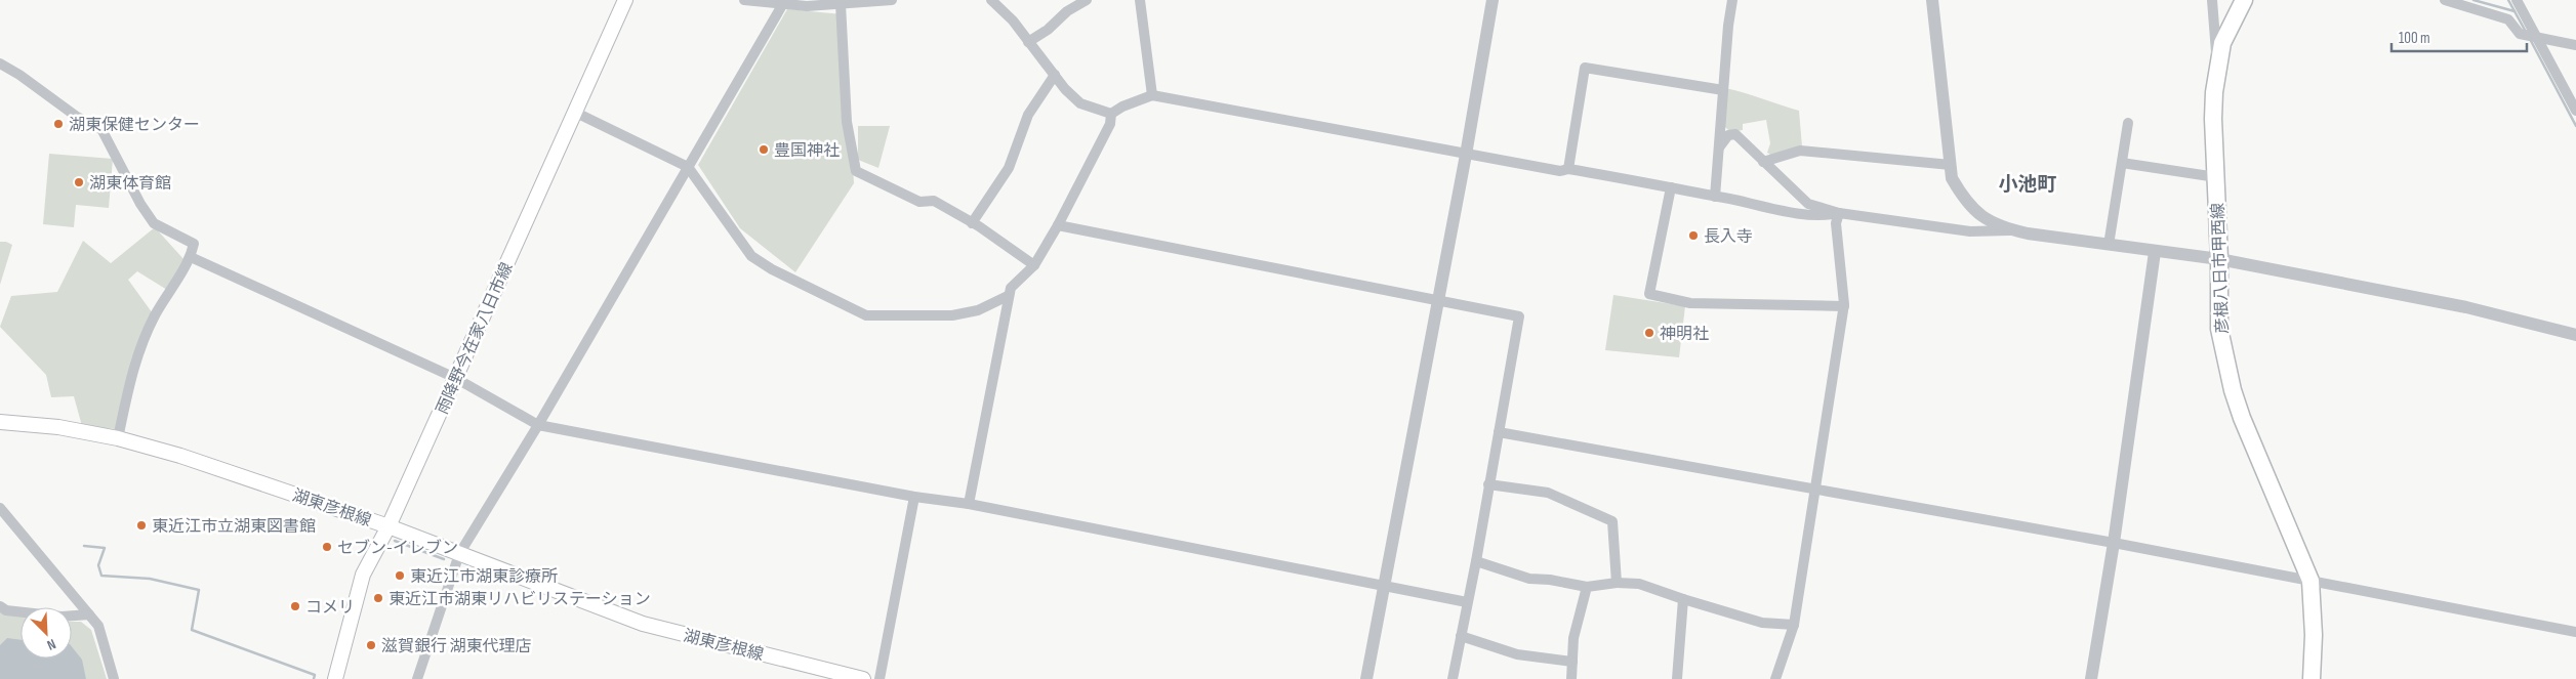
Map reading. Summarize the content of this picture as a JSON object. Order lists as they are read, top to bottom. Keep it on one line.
{"streets":{"main road":["彦根八日市甲西線","雨降野今在家八日市線","湖東彦根線"]},"crossings":[["雨降野今在家八日市線","湖東彦根線"]],"districts":["小池町"],"places":["湖東保健センター","豊国神社","湖東体育館","長入寺","神明社","東近江市立湖東図書館","セブン-イレブン","東近江市湖東診療所","東近江市湖東リハビリステーション","コメリ","滋賀銀行 湖東代理店"],"scale_bar":"100 m","north":"bottom right"}
